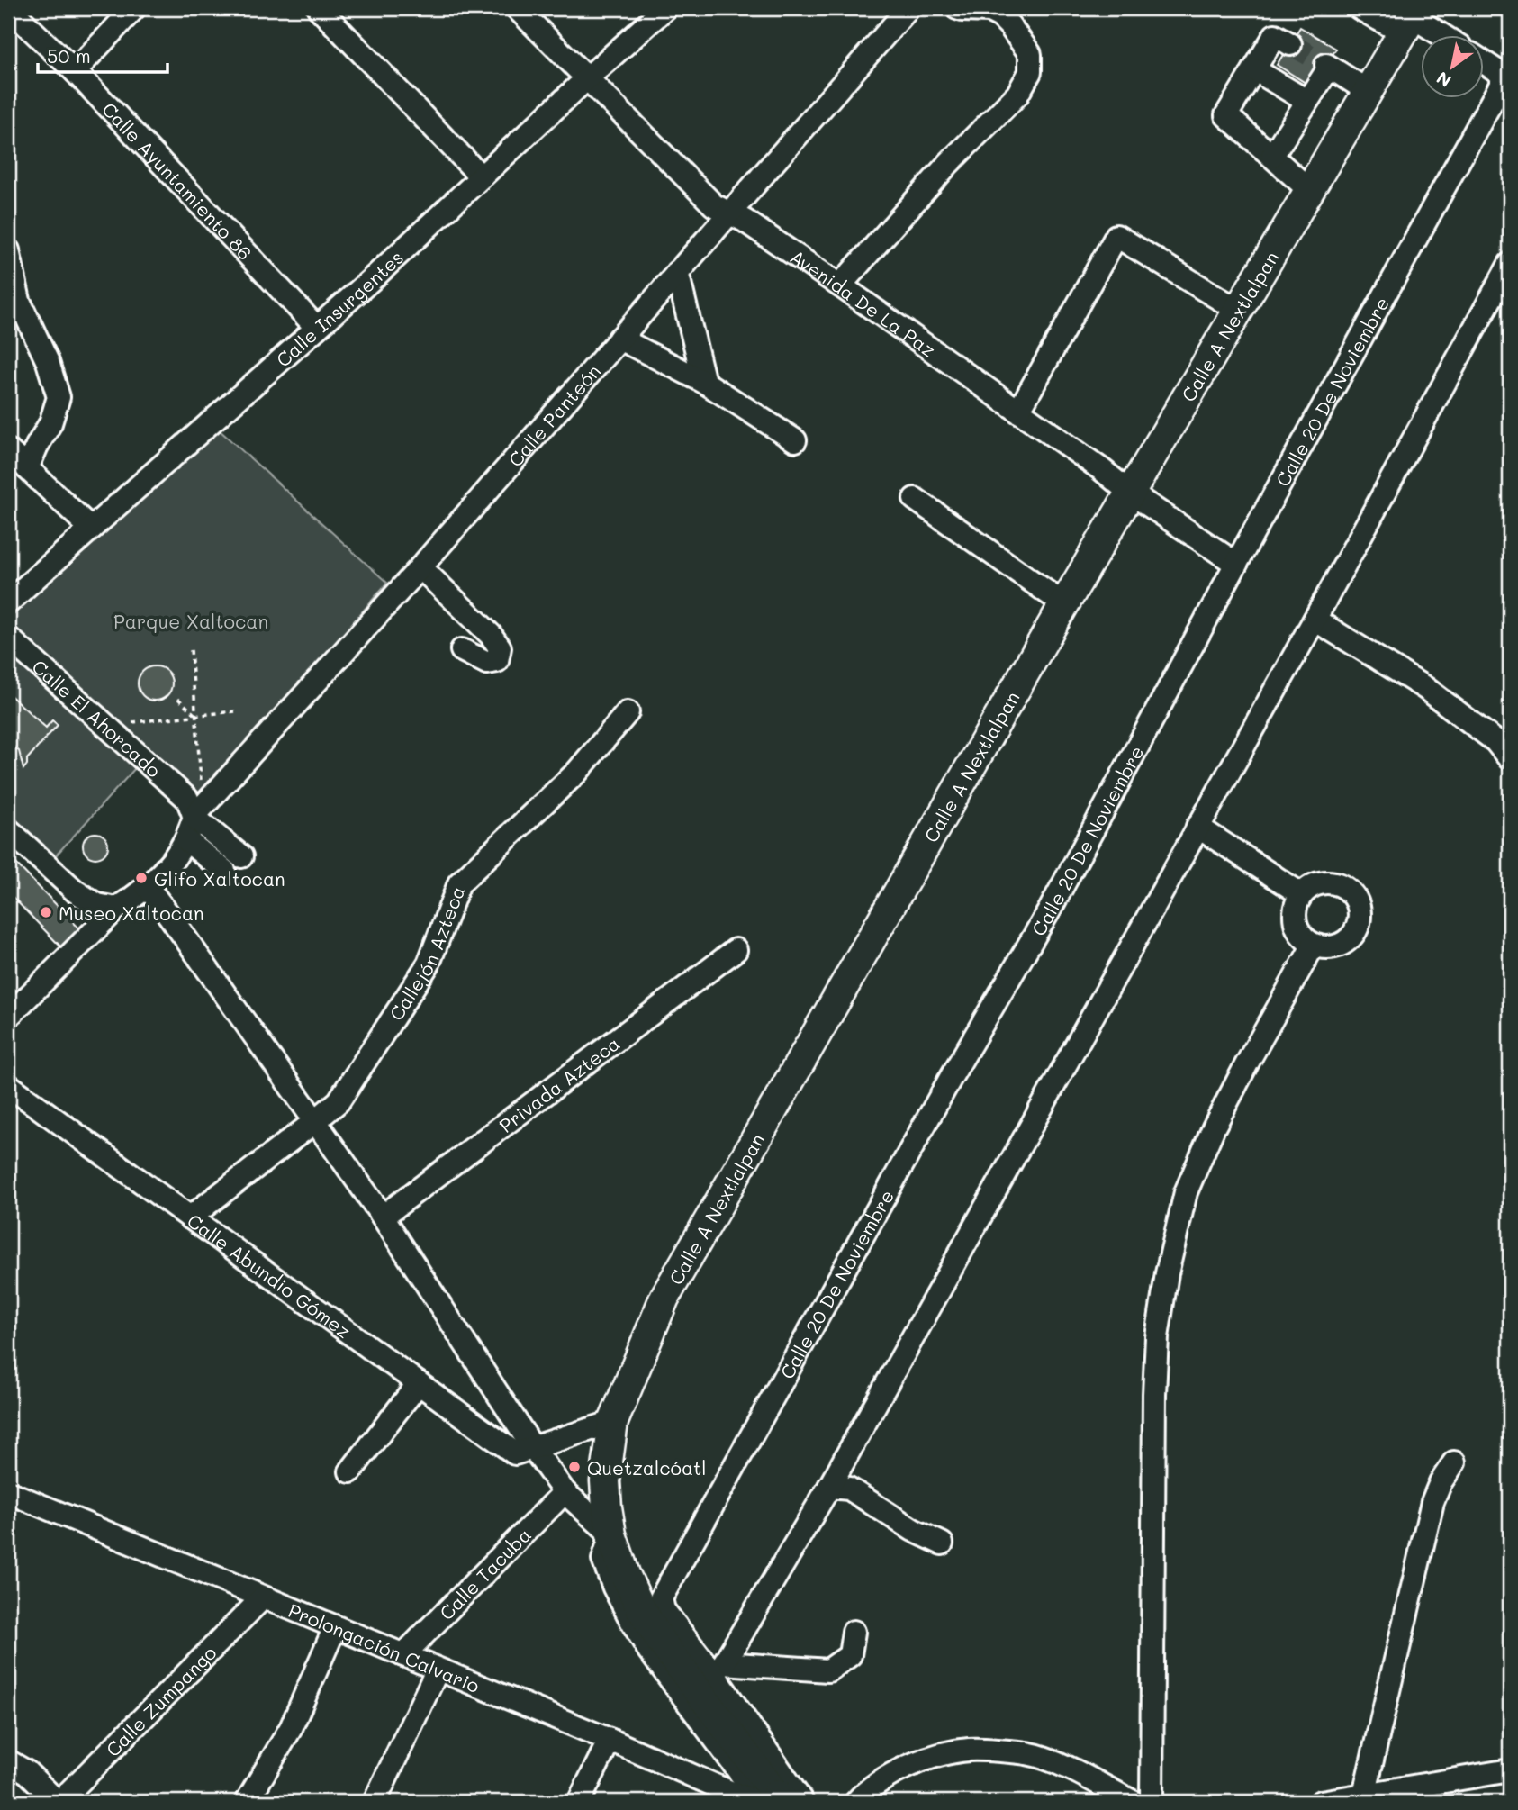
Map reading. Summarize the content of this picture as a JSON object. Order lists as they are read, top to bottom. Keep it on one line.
{"streets":{"main road":["Calle A Nextlalpan"],"street":["Calle Ayuntamiento 86","Avenida De La Paz","Calle Insurgentes","Calle 20 De Noviembre","Calle Panteón","Calle El Ahorcado","Callejón Azteca","Privada Azteca","Calle Abundio Gómez","Calle Tacuba","Prolongación Calvario","Calle Zumpango"]},"crossings":[["Calle Ayuntamiento 86","Calle Insurgentes"],["Avenida De La Paz","Calle Insurgentes"],["Avenida De La Paz","Calle A Nextlalpan"],["Avenida De La Paz","Calle 20 De Noviembre"],["Avenida De La Paz","Calle Panteón"],["Calle A Nextlalpan","Prolongación Calvario"],["Calle Panteón","Calle El Ahorcado"],["Callejón Azteca","Calle Abundio Gómez"],["Calle Tacuba","Prolongación Calvario"],["Prolongación Calvario","Calle Zumpango"]],"parks":["Parque Xaltocan"],"places":["Glifo Xaltocan","Museo Xaltocan","Quetzalcóatl"],"scale_bar":"50 m","north":"bottom left"}
